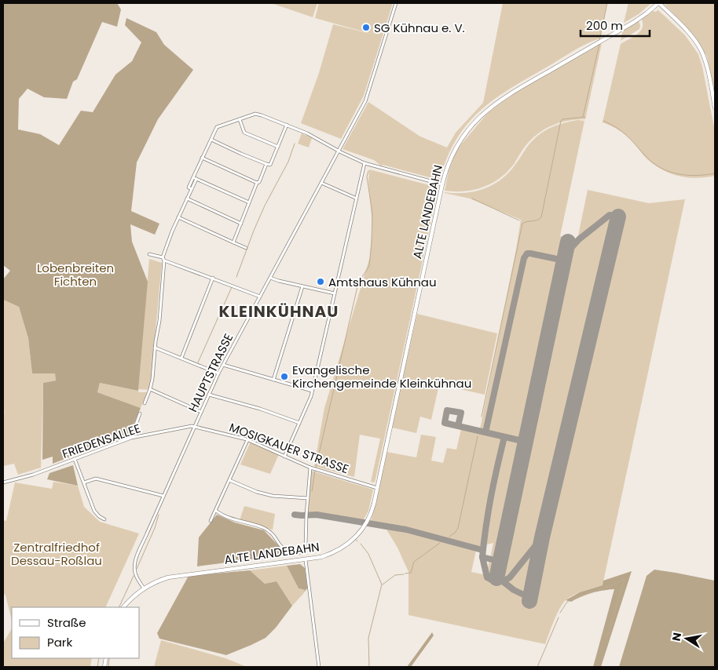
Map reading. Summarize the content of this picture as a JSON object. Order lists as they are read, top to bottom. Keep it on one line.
{"streets":{"main road":["ALTE LANDEBAHN"],"street":["HAUPTSTRASSE","FRIEDENSALLEE","MOSIGKAUER STRASSE"]},"crossings":[["ALTE LANDEBAHN","HAUPTSTRASSE"],["ALTE LANDEBAHN","MOSIGKAUER STRASSE"],["HAUPTSTRASSE","FRIEDENSALLEE"],["HAUPTSTRASSE","MOSIGKAUER STRASSE"],["FRIEDENSALLEE","MOSIGKAUER STRASSE"]],"districts":["KLEINKÜHNAU"],"parks":["Lobenbreiten Fichten","Zentralfriedhof Dessau-Roßlau"],"places":["SG Kühnau e. V.","Amtshaus Kühnau","Evangelische Kirchengemeinde Kleinkühnau"],"legend":["Straße","Park"],"scale_bar":"200 m","north":"left"}
